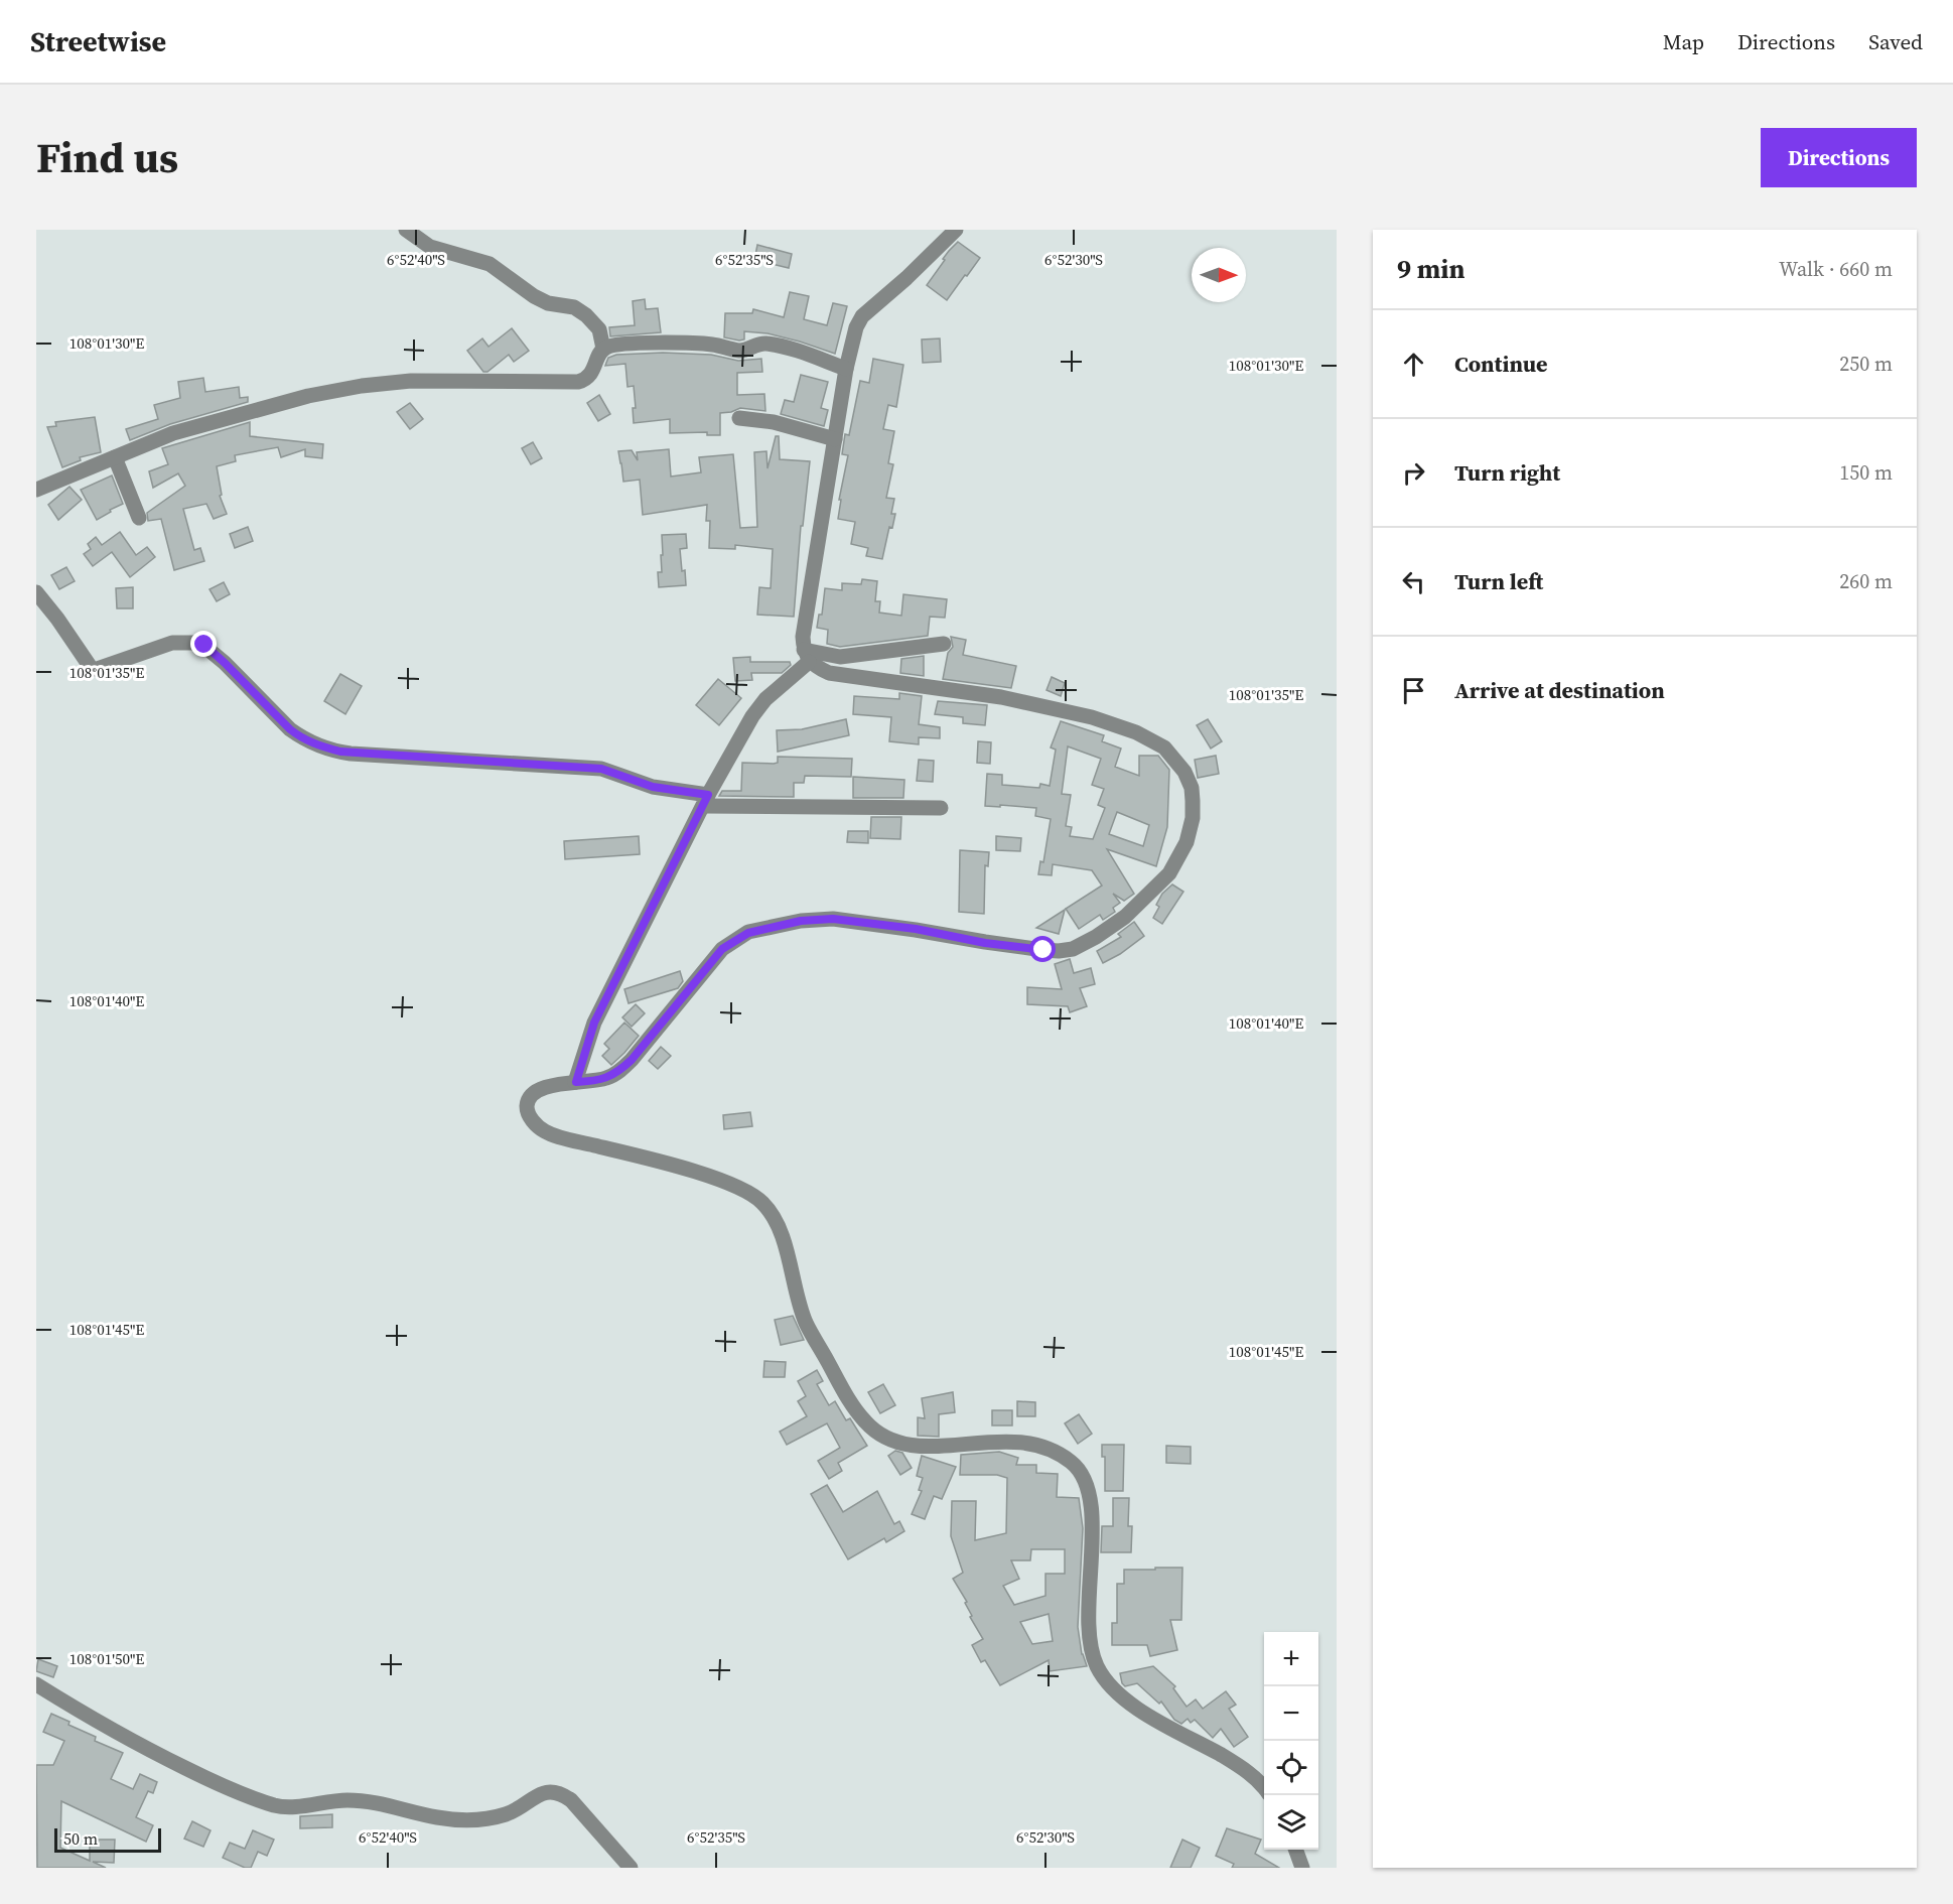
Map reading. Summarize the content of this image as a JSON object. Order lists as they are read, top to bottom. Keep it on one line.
{"scale_bar":"50 m","north":"right","page":{"header":"Streetwise","nav":["Map","Directions","Saved"],"title":"Find us","buttons":"Directions","heading":["9 min","Walk · 660 m"],"list":[["Continue","250 m"],["Turn right","150 m"],["Turn left","260 m"],"Arrive at destination"],"map_buttons":["+","−"],"scale":"50 m"},"coordinates":["6°52'40\"S","6°52'35\"S","6°52'30\"S","108°01'30\"E","108°01'35\"E","108°01'40\"E","108°01'45\"E","108°01'50\"E"]}
